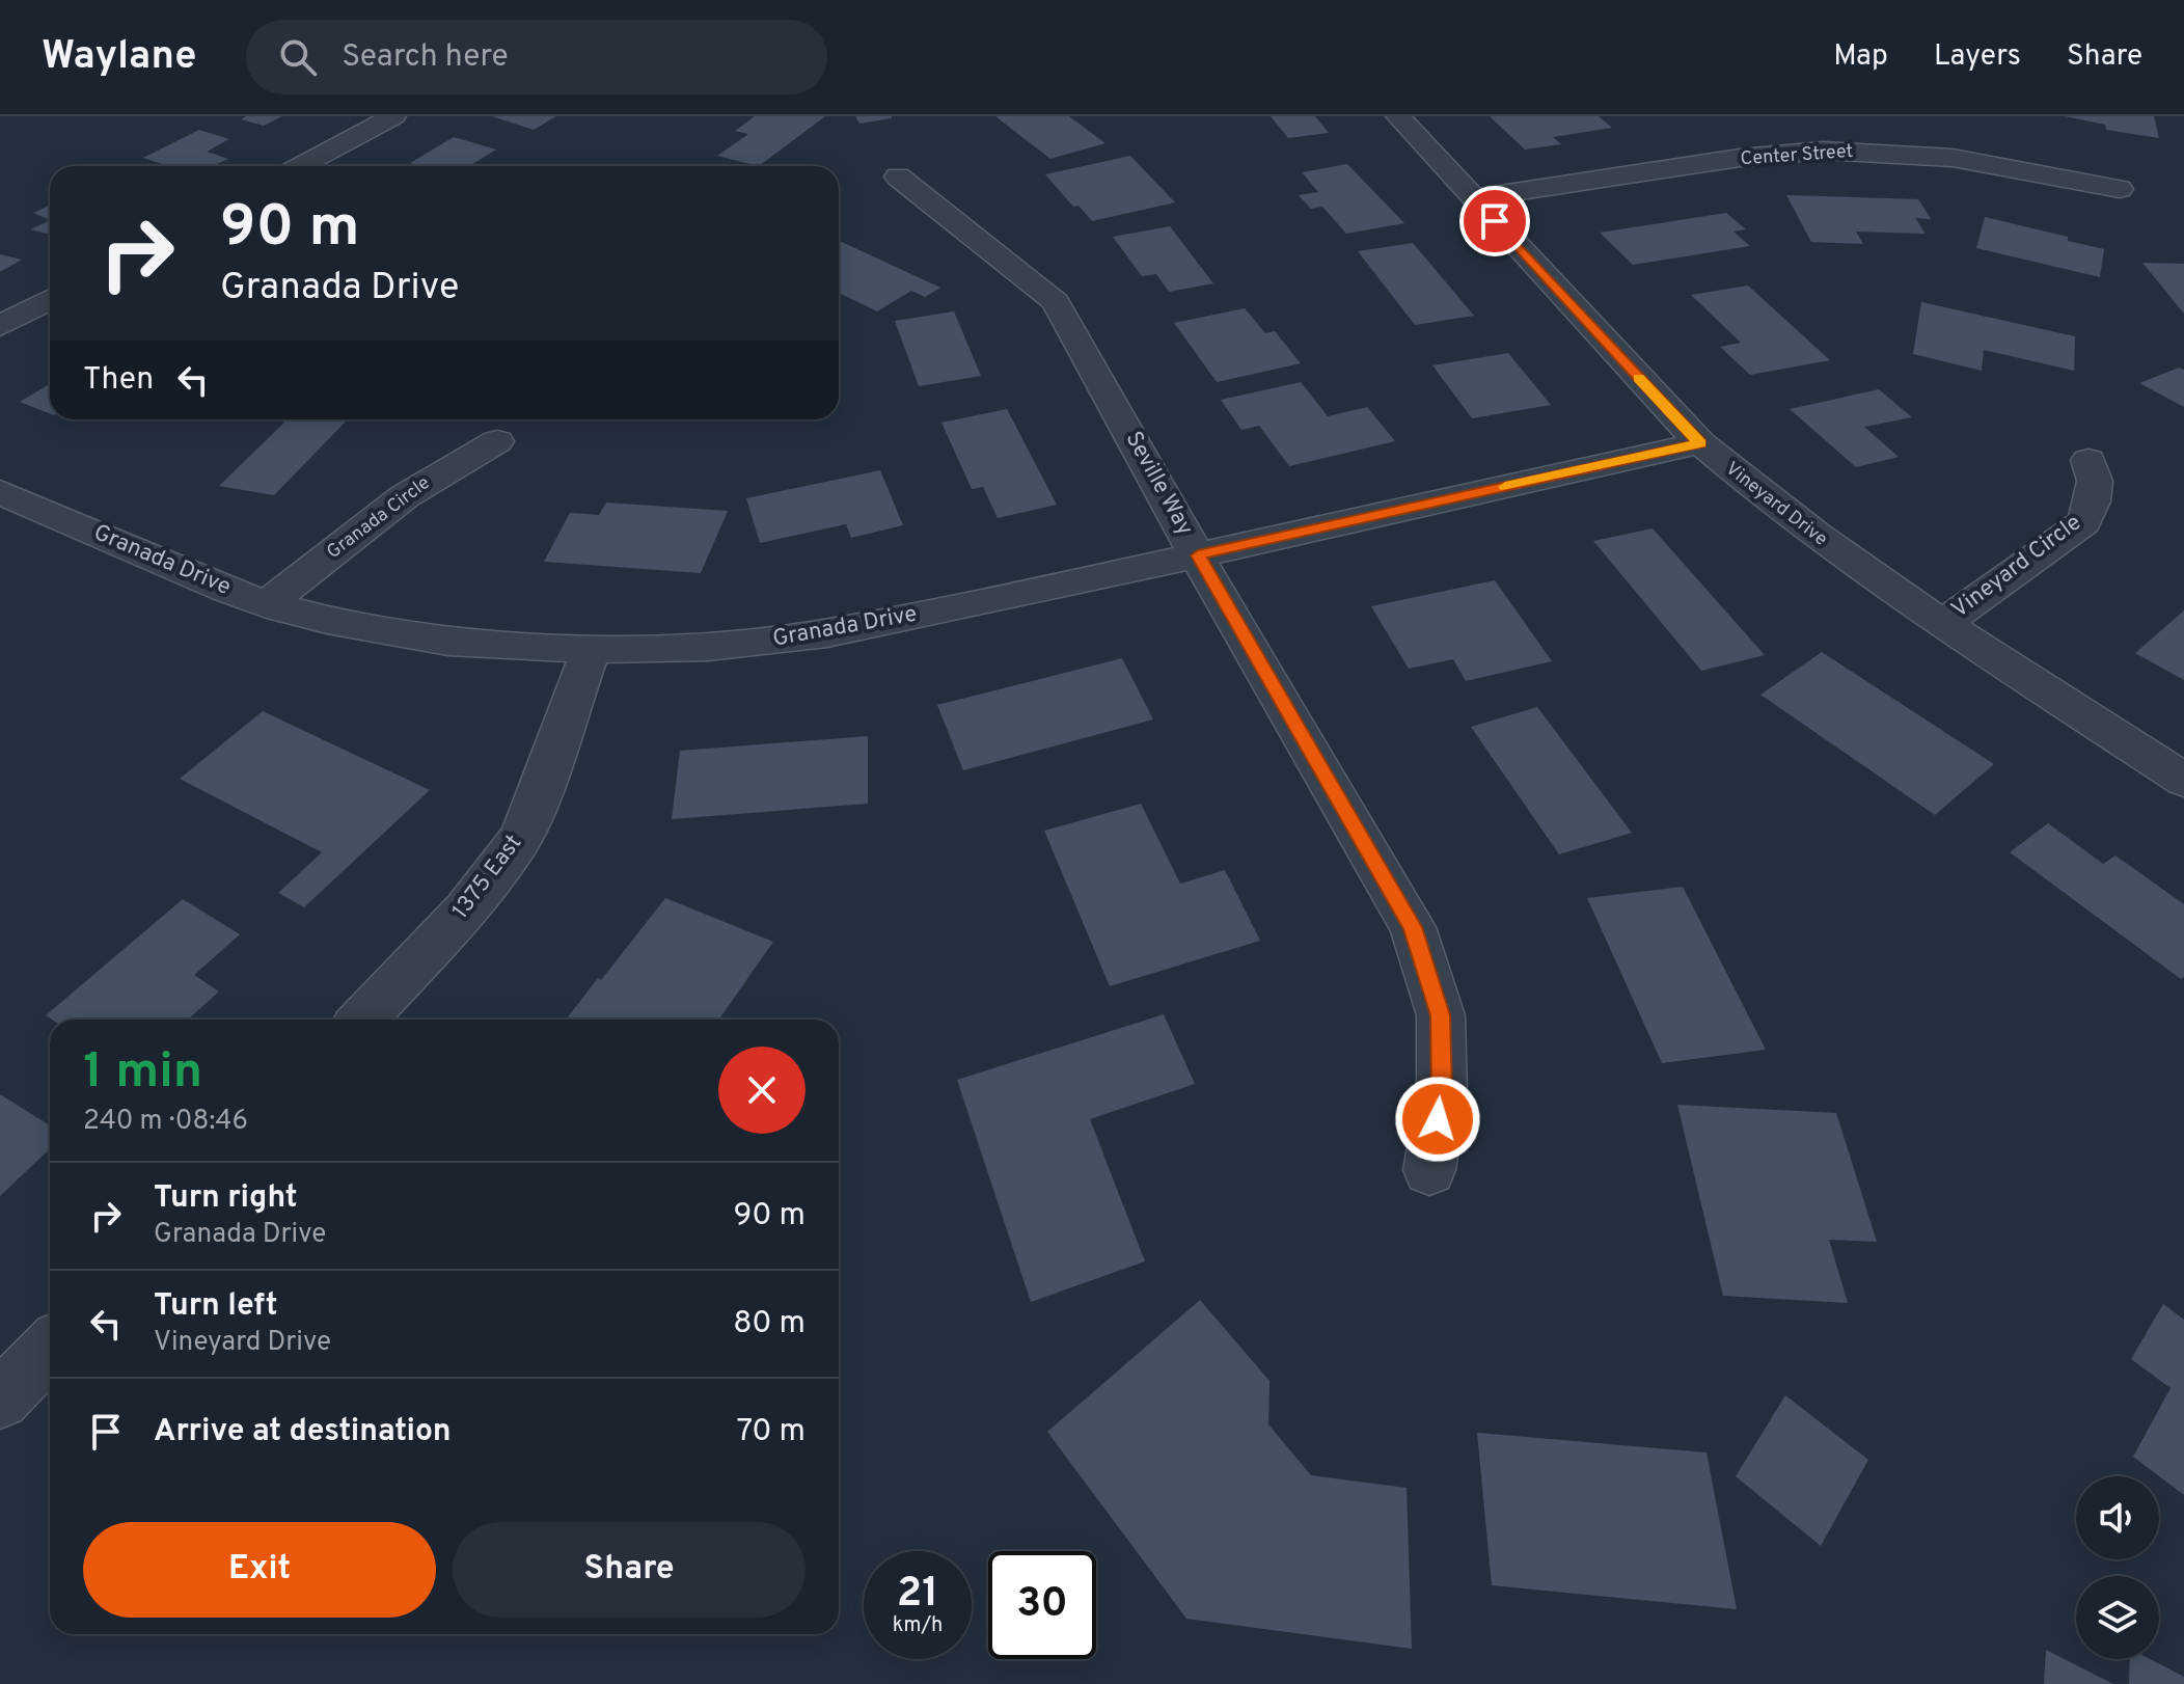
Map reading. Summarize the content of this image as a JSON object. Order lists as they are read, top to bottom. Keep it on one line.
{"streets":{"street":["Center Street","Seville Way","Vineyard Drive","Granada Circle","Granada Drive","Vineyard Circle","1375 East"]},"crossings":[["Center Street","Vineyard Drive"],["Seville Way","Granada Drive"],["Vineyard Drive","Granada Drive"],["Vineyard Drive","Vineyard Circle"],["Granada Circle","Granada Drive"],["Granada Drive","1375 East"]],"page":{"header":"Waylane","search":"Search here","nav":["Map","Layers","Share"],"turn":["90 m","Granada Drive"],"then":"Then","heading":["1 min","240 m · 08:46"],"list":[{"name":"Turn right","note":"Granada Drive","value":"90 m"},{"name":"Turn left","note":"Vineyard Drive","value":"80 m"},{"name":"Arrive at destination","value":"70 m"}],"buttons":["Exit","Share"],"speed":"21 km/h","limit":"30"}}
